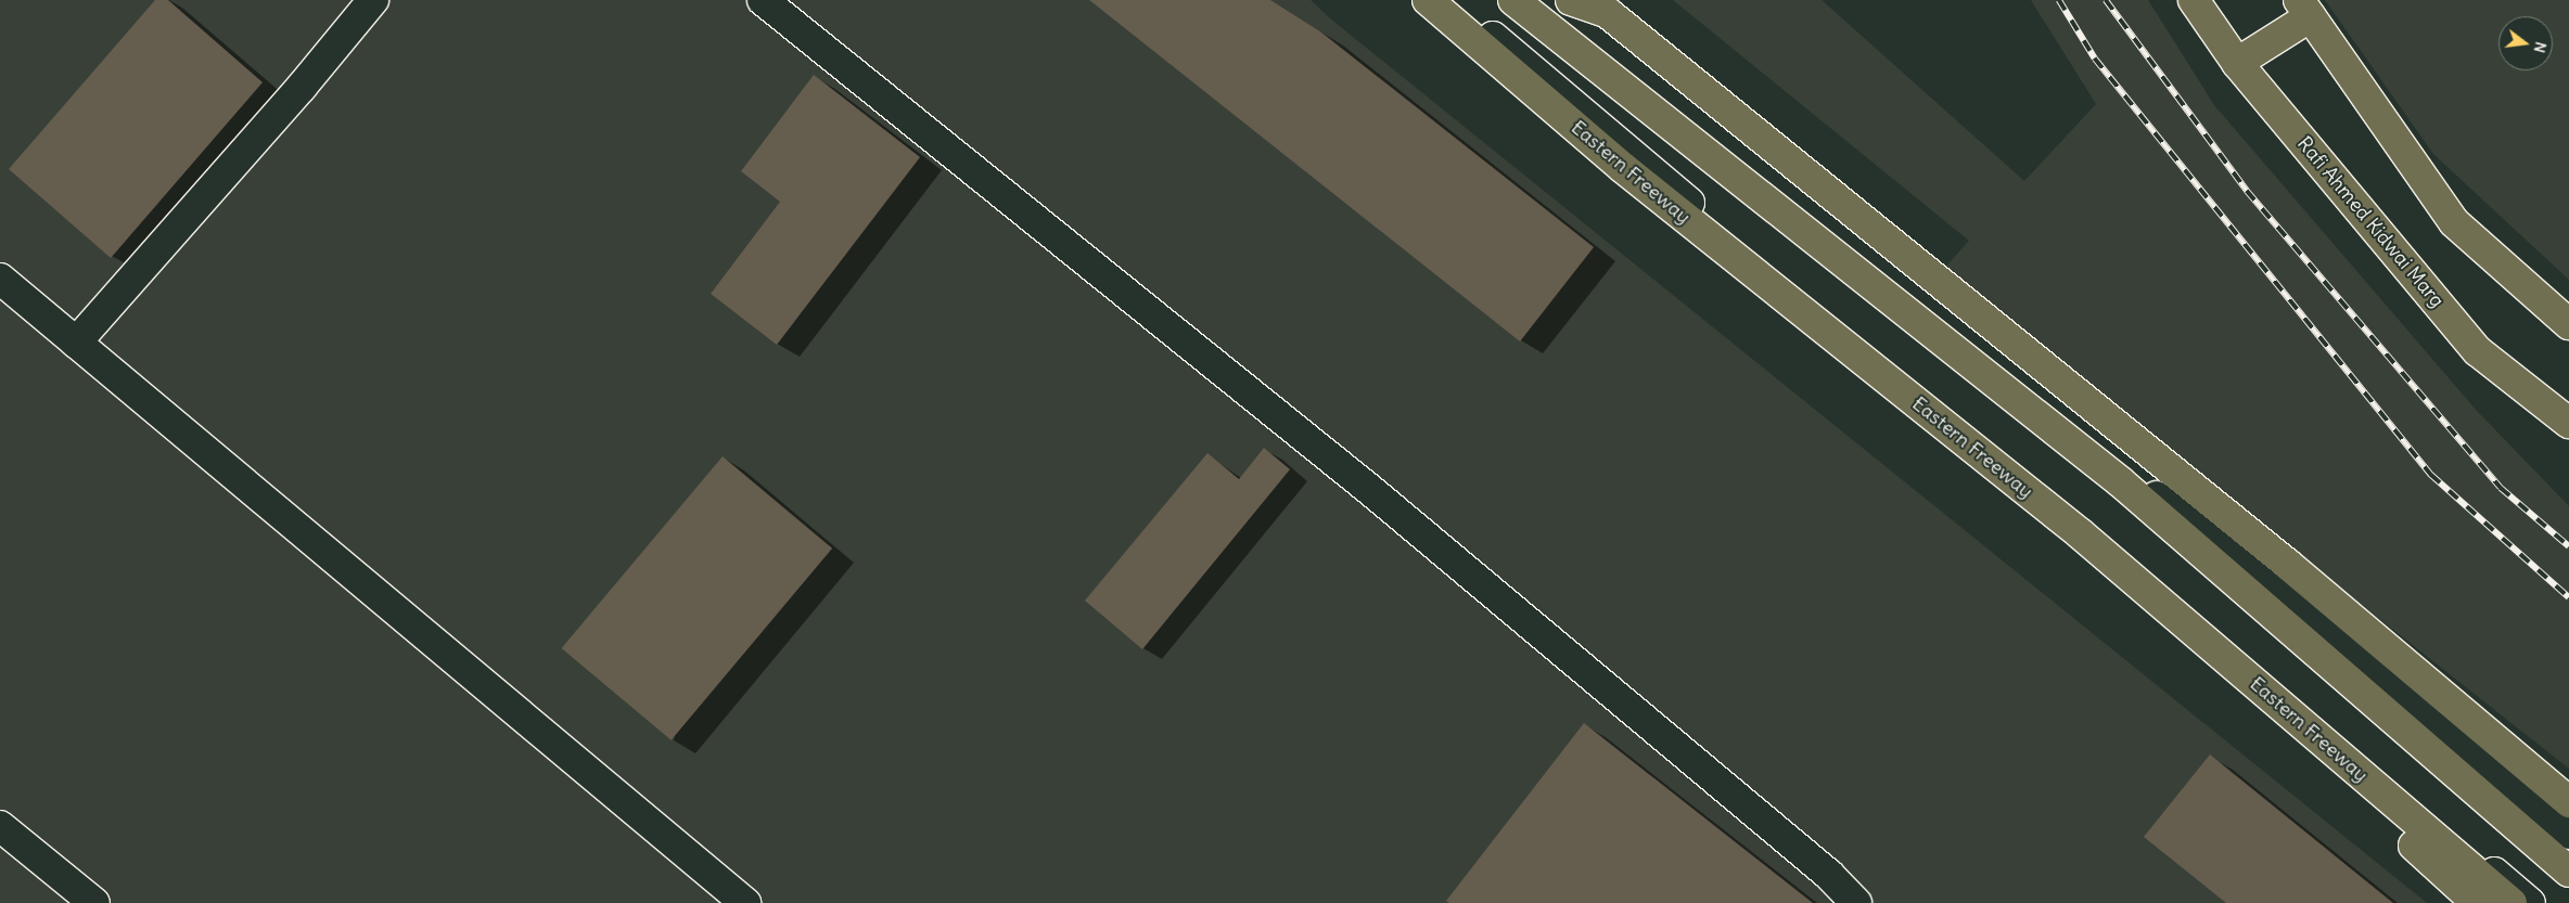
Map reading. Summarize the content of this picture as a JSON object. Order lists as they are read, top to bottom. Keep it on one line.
{"streets":{"main road":["Eastern Freeway","Rafi Ahmed Kidwai Marg"]},"north":"right"}
